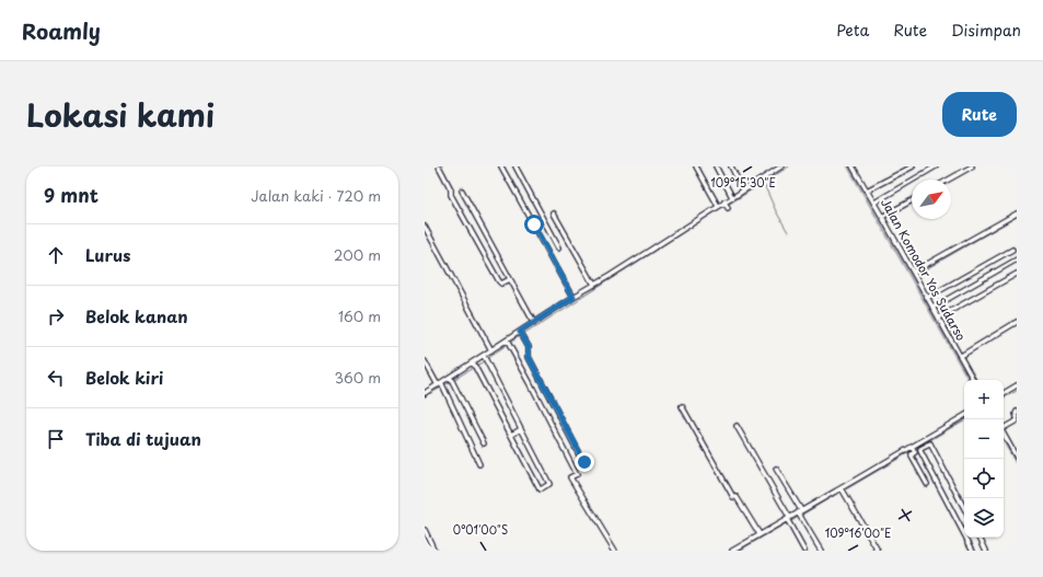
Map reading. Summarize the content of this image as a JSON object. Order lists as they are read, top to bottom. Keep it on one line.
{"streets":{"street":["Jalan Komodor Yos Sudarso"]},"north":"top right","page":{"header":"Roamly","nav":["Peta","Rute","Disimpan"],"title":"Lokasi kami","buttons":"Rute","heading":["9 mnt","Jalan kaki · 720 m"],"list":[["Lurus","200 m"],["Belok kanan","160 m"],["Belok kiri","360 m"],"Tiba di tujuan"],"map_buttons":["+","−"]},"coordinates":["109°15'30\"E","0°01'00\"S","109°16'00\"E"]}
